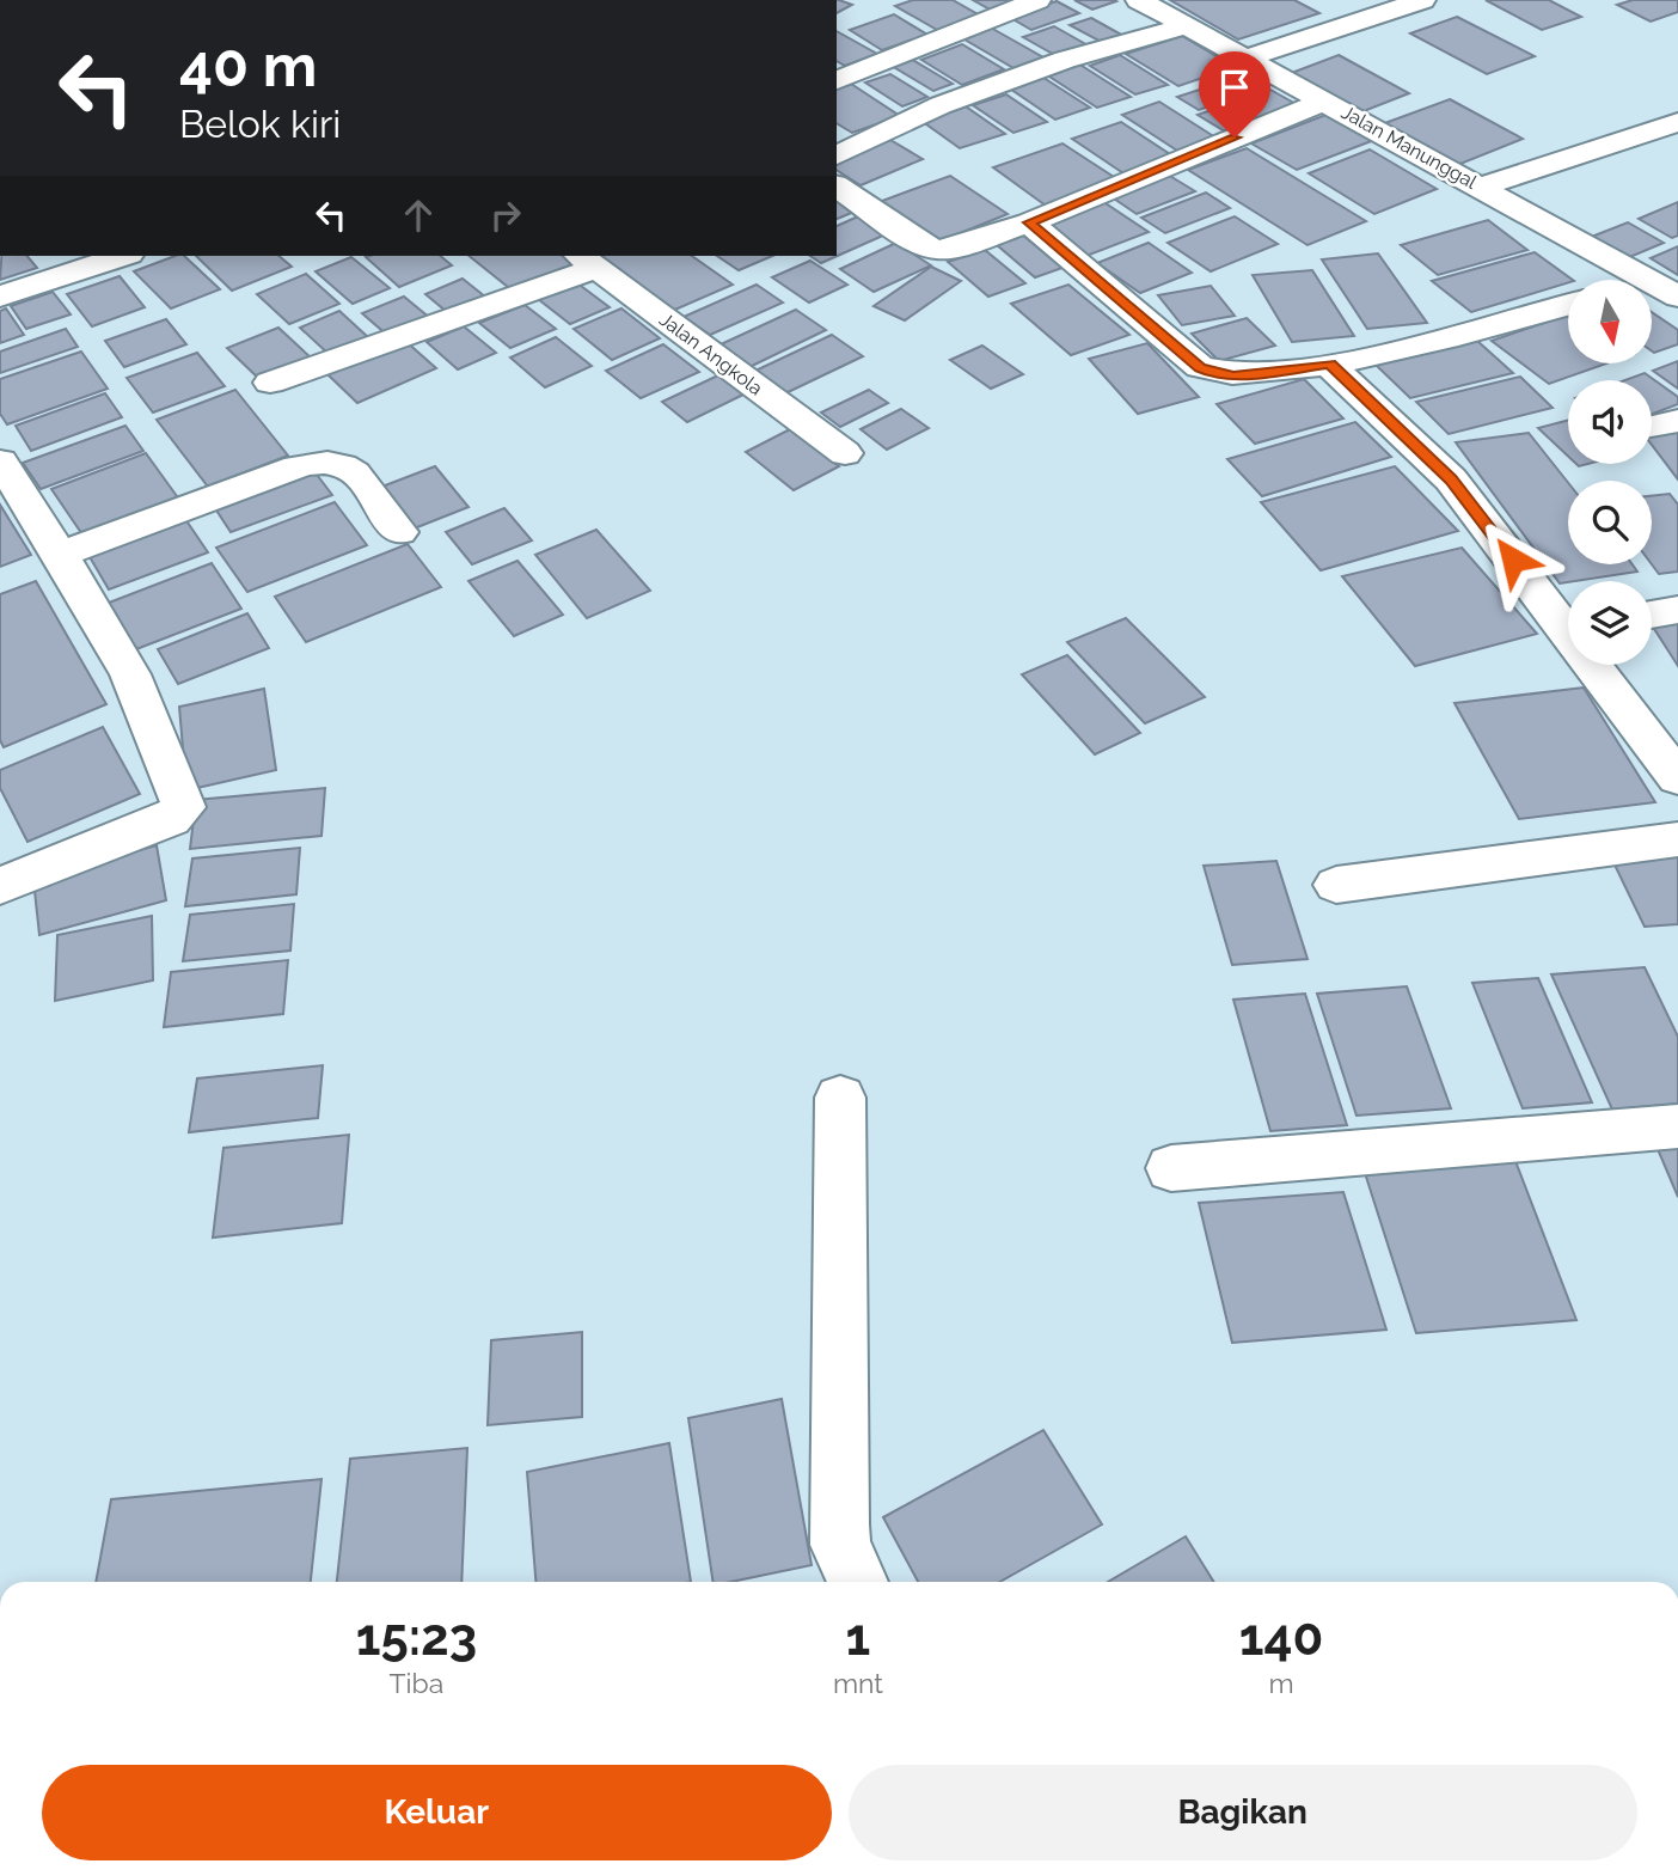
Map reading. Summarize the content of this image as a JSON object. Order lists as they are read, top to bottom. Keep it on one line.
{"streets":{"street":["Jalan Manunggal","Jalan Angkola"]},"north":"bottom","page":{"turn":["40 m","Belok kiri"],"eta":["15:23","Tiba","1","mnt","140","m"],"buttons":["Keluar","Bagikan"]}}
